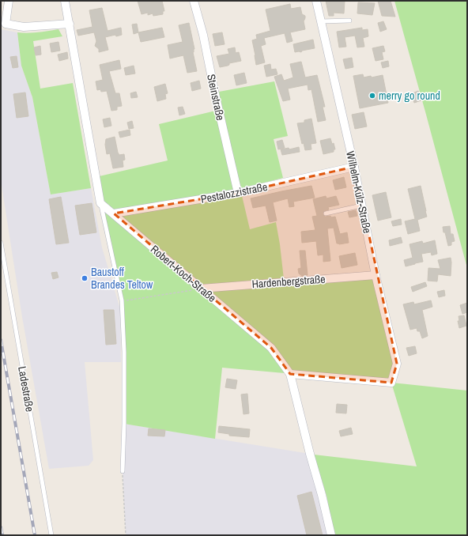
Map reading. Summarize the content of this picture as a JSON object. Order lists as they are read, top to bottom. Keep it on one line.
{"streets":{"street":["Steinstraße","Wilhelm-Külz-Straße","Pestalozzistraße","Robert-Koch-Straße","Hardenbergstraße"],"lane":["Ladestraße"]},"crossings":[["Steinstraße","Pestalozzistraße"],["Wilhelm-Külz-Straße","Pestalozzistraße"],["Wilhelm-Külz-Straße","Robert-Koch-Straße"],["Wilhelm-Külz-Straße","Hardenbergstraße"],["Pestalozzistraße","Robert-Koch-Straße"],["Robert-Koch-Straße","Hardenbergstraße"]],"places":["merry go round","Baustoff Brandes Teltow"]}
